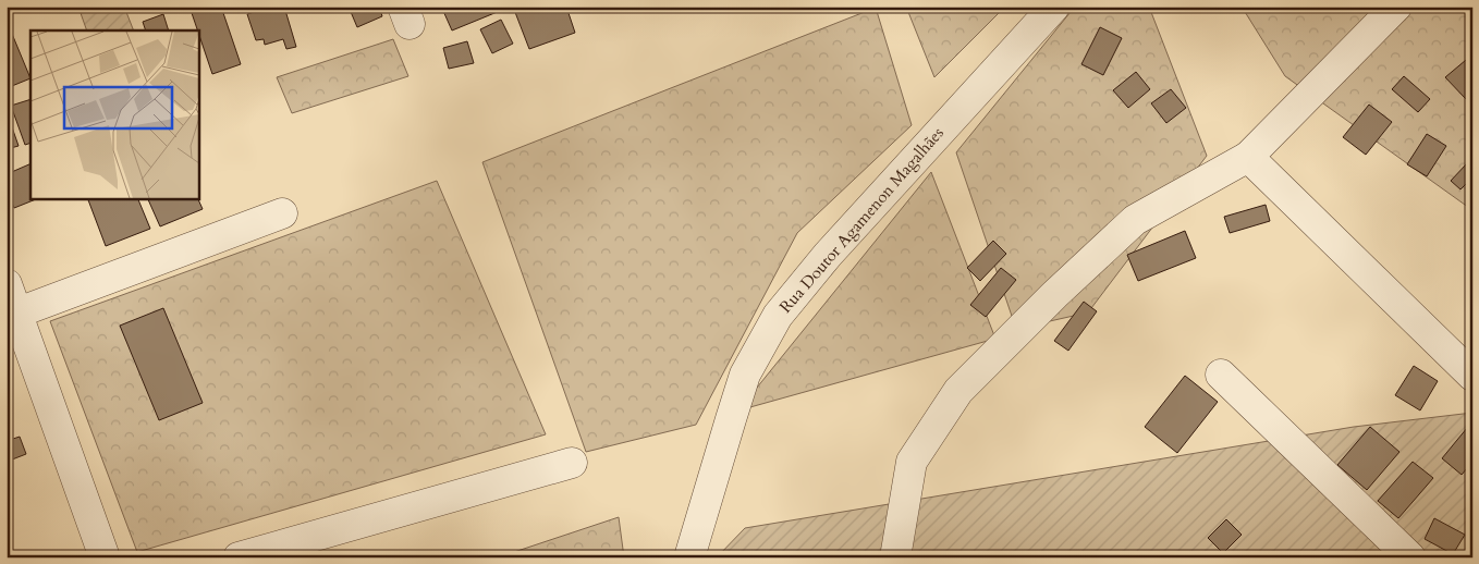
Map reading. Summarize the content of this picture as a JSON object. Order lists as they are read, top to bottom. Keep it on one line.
{"streets":{"street":["Rua Doutor Agamenon Magalhães"]}}
